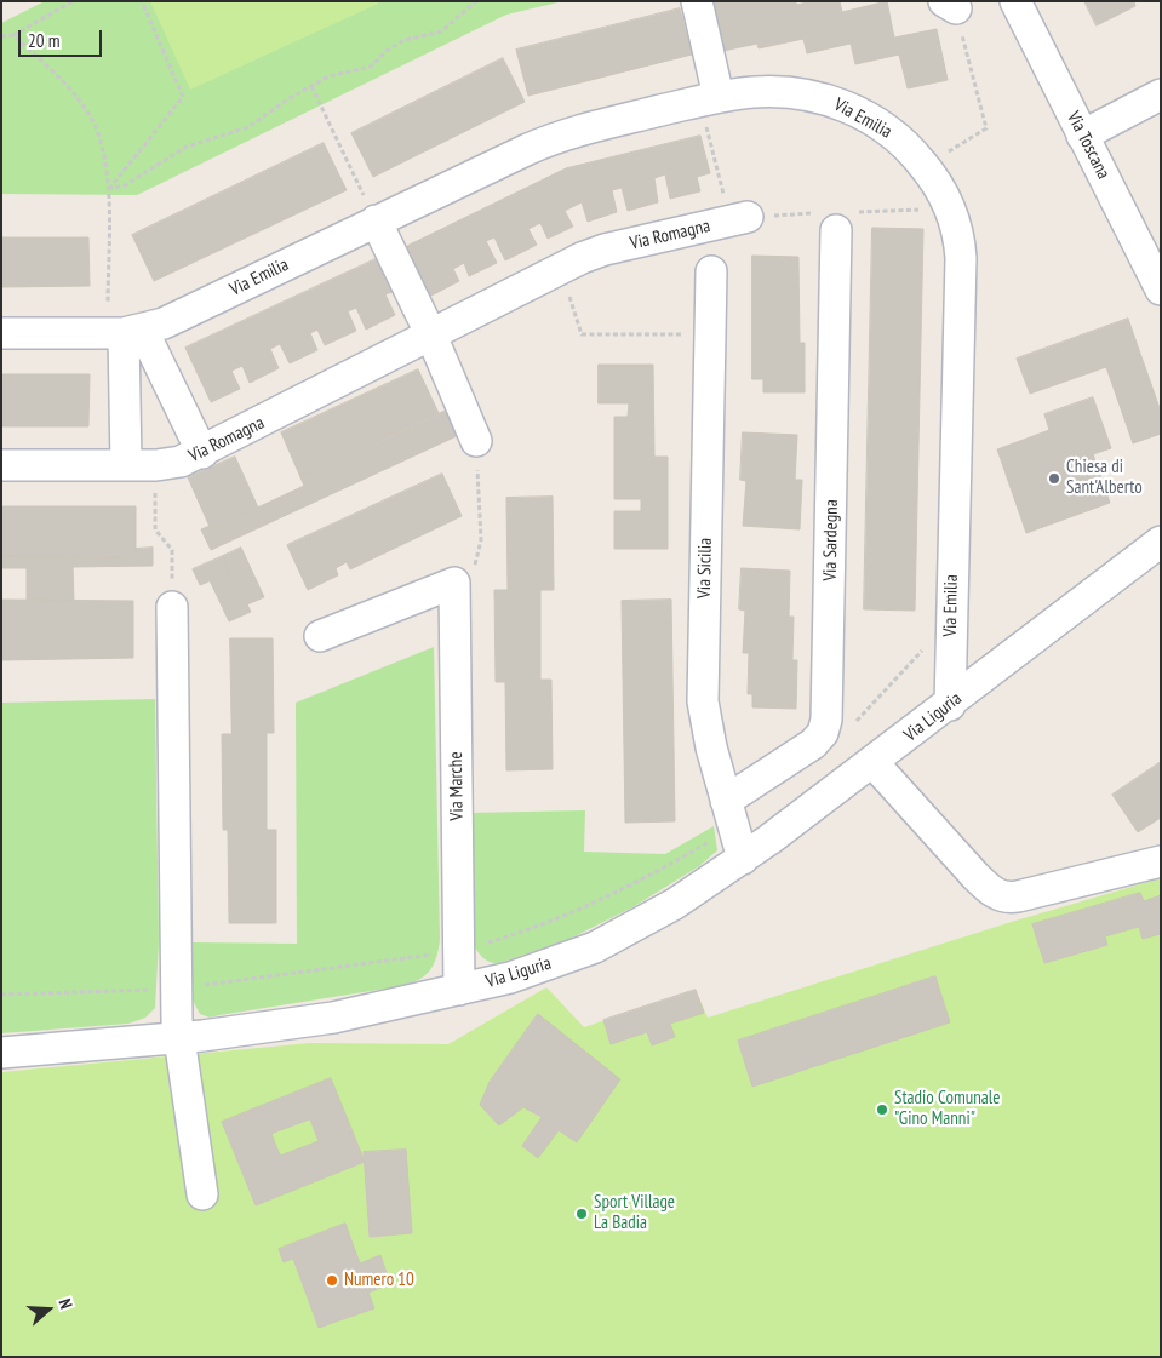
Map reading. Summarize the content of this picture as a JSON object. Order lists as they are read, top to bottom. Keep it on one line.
{"streets":{"street":["Via Emilia","Via Toscana","Via Romagna","Via Sardegna","Via Sicilia","Via Liguria","Via Marche"]},"crossings":[["Via Emilia","Via Liguria"],["Via Sardegna","Via Sicilia"],["Via Sicilia","Via Liguria"],["Via Liguria","Via Marche"]],"places":["Chiesa di Sant'Alberto","Stadio Comunale \"Gino Manni\"","Sport Village La Badia","Numero 10"],"scale_bar":"20 m","north":"right"}
